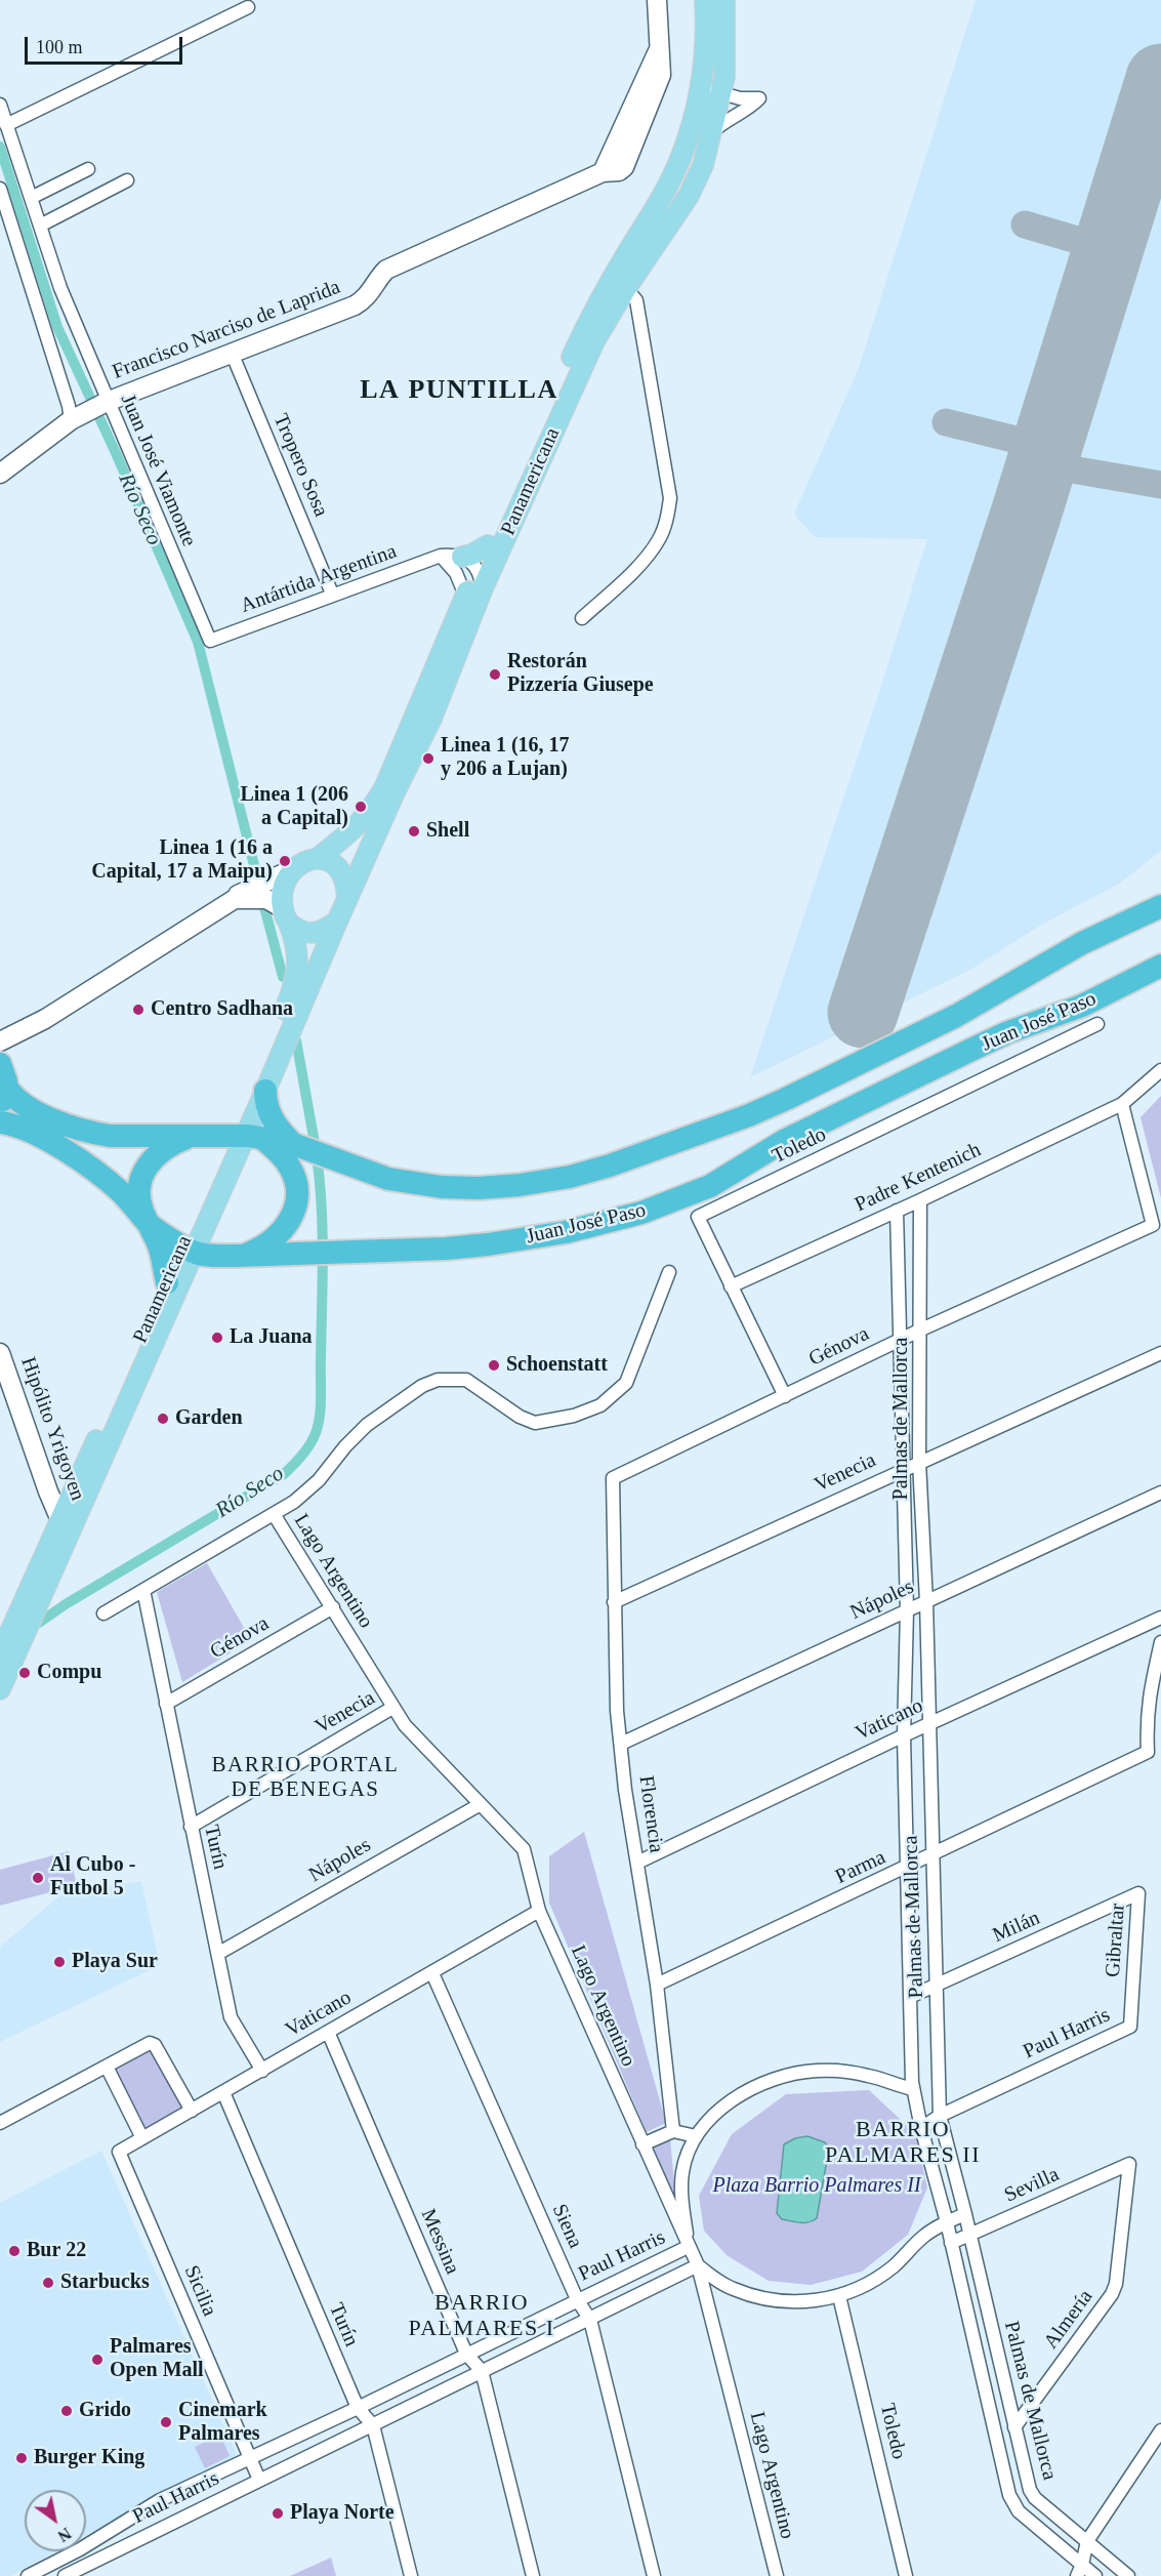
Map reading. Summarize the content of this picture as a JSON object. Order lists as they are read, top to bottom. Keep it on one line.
{"streets":{"highway":["Juan José Paso"],"main road":["Panamericana"],"street":["Francisco Narciso de Laprida","Tropero Sosa","Juan José Viamonte","Antártida Argentina","Toledo","Padre Kentenich","Génova","Palmas de Mallorca","Hipólito Yrigoyen","Venecia","Lago Argentino","Nápoles","Vaticano","Florencia","Turín","Parma","Milán","Gibraltar","Paul Harris","Sevilla","Siena","Messina","Sicilia","Almería"]},"crossings":[["Francisco Narciso de Laprida","Tropero Sosa"],["Francisco Narciso de Laprida","Juan José Viamonte"],["Tropero Sosa","Antártida Argentina"],["Juan José Viamonte","Antártida Argentina"],["Panamericana","Antártida Argentina"],["Panamericana","Juan José Paso"],["Panamericana","Hipólito Yrigoyen"],["Toledo","Padre Kentenich"],["Toledo","Génova"],["Padre Kentenich","Génova"],["Padre Kentenich","Palmas de Mallorca"],["Génova","Palmas de Mallorca"],["Génova","Lago Argentino"],["Génova","Florencia"],["Génova","Turín"],["Palmas de Mallorca","Venecia"],["Palmas de Mallorca","Nápoles"],["Palmas de Mallorca","Vaticano"],["Palmas de Mallorca","Parma"],["Palmas de Mallorca","Milán"],["Palmas de Mallorca","Paul Harris"],["Palmas de Mallorca","Sevilla"],["Palmas de Mallorca","Almería"],["Venecia","Lago Argentino"],["Venecia","Florencia"],["Venecia","Turín"],["Lago Argentino","Nápoles"],["Lago Argentino","Vaticano"],["Lago Argentino","Paul Harris"],["Nápoles","Florencia"],["Nápoles","Turín"],["Vaticano","Florencia"],["Vaticano","Turín"],["Vaticano","Siena"],["Vaticano","Messina"],["Vaticano","Sicilia"],["Florencia","Parma"],["Turín","Paul Harris"],["Milán","Gibraltar"],["Gibraltar","Paul Harris"],["Paul Harris","Siena"],["Paul Harris","Messina"],["Paul Harris","Sicilia"],["Sevilla","Almería"]],"districts":["LA PUNTILLA","BARRIO PORTAL DE BENEGAS","BARRIO PALMARES II","BARRIO PALMARES I"],"water":["Río Seco"],"parks":["Plaza Barrio Palmares II"],"places":["Restorán Pizzería Giusepe","Linea 1 (16, 17 y 206 a Lujan)","Linea 1 (206 a Capital)","Shell","Linea 1 (16 a Capital, 17 a Maipu)","Centro Sadhana","La Juana","Schoenstatt","Garden","Compu","Al Cubo - Futbol 5","Playa Sur","Bur 22","Starbucks","Palmares Open Mall","Grido","Cinemark Palmares","Burger King","Playa Norte"],"scale_bar":"100 m","north":"bottom right"}
